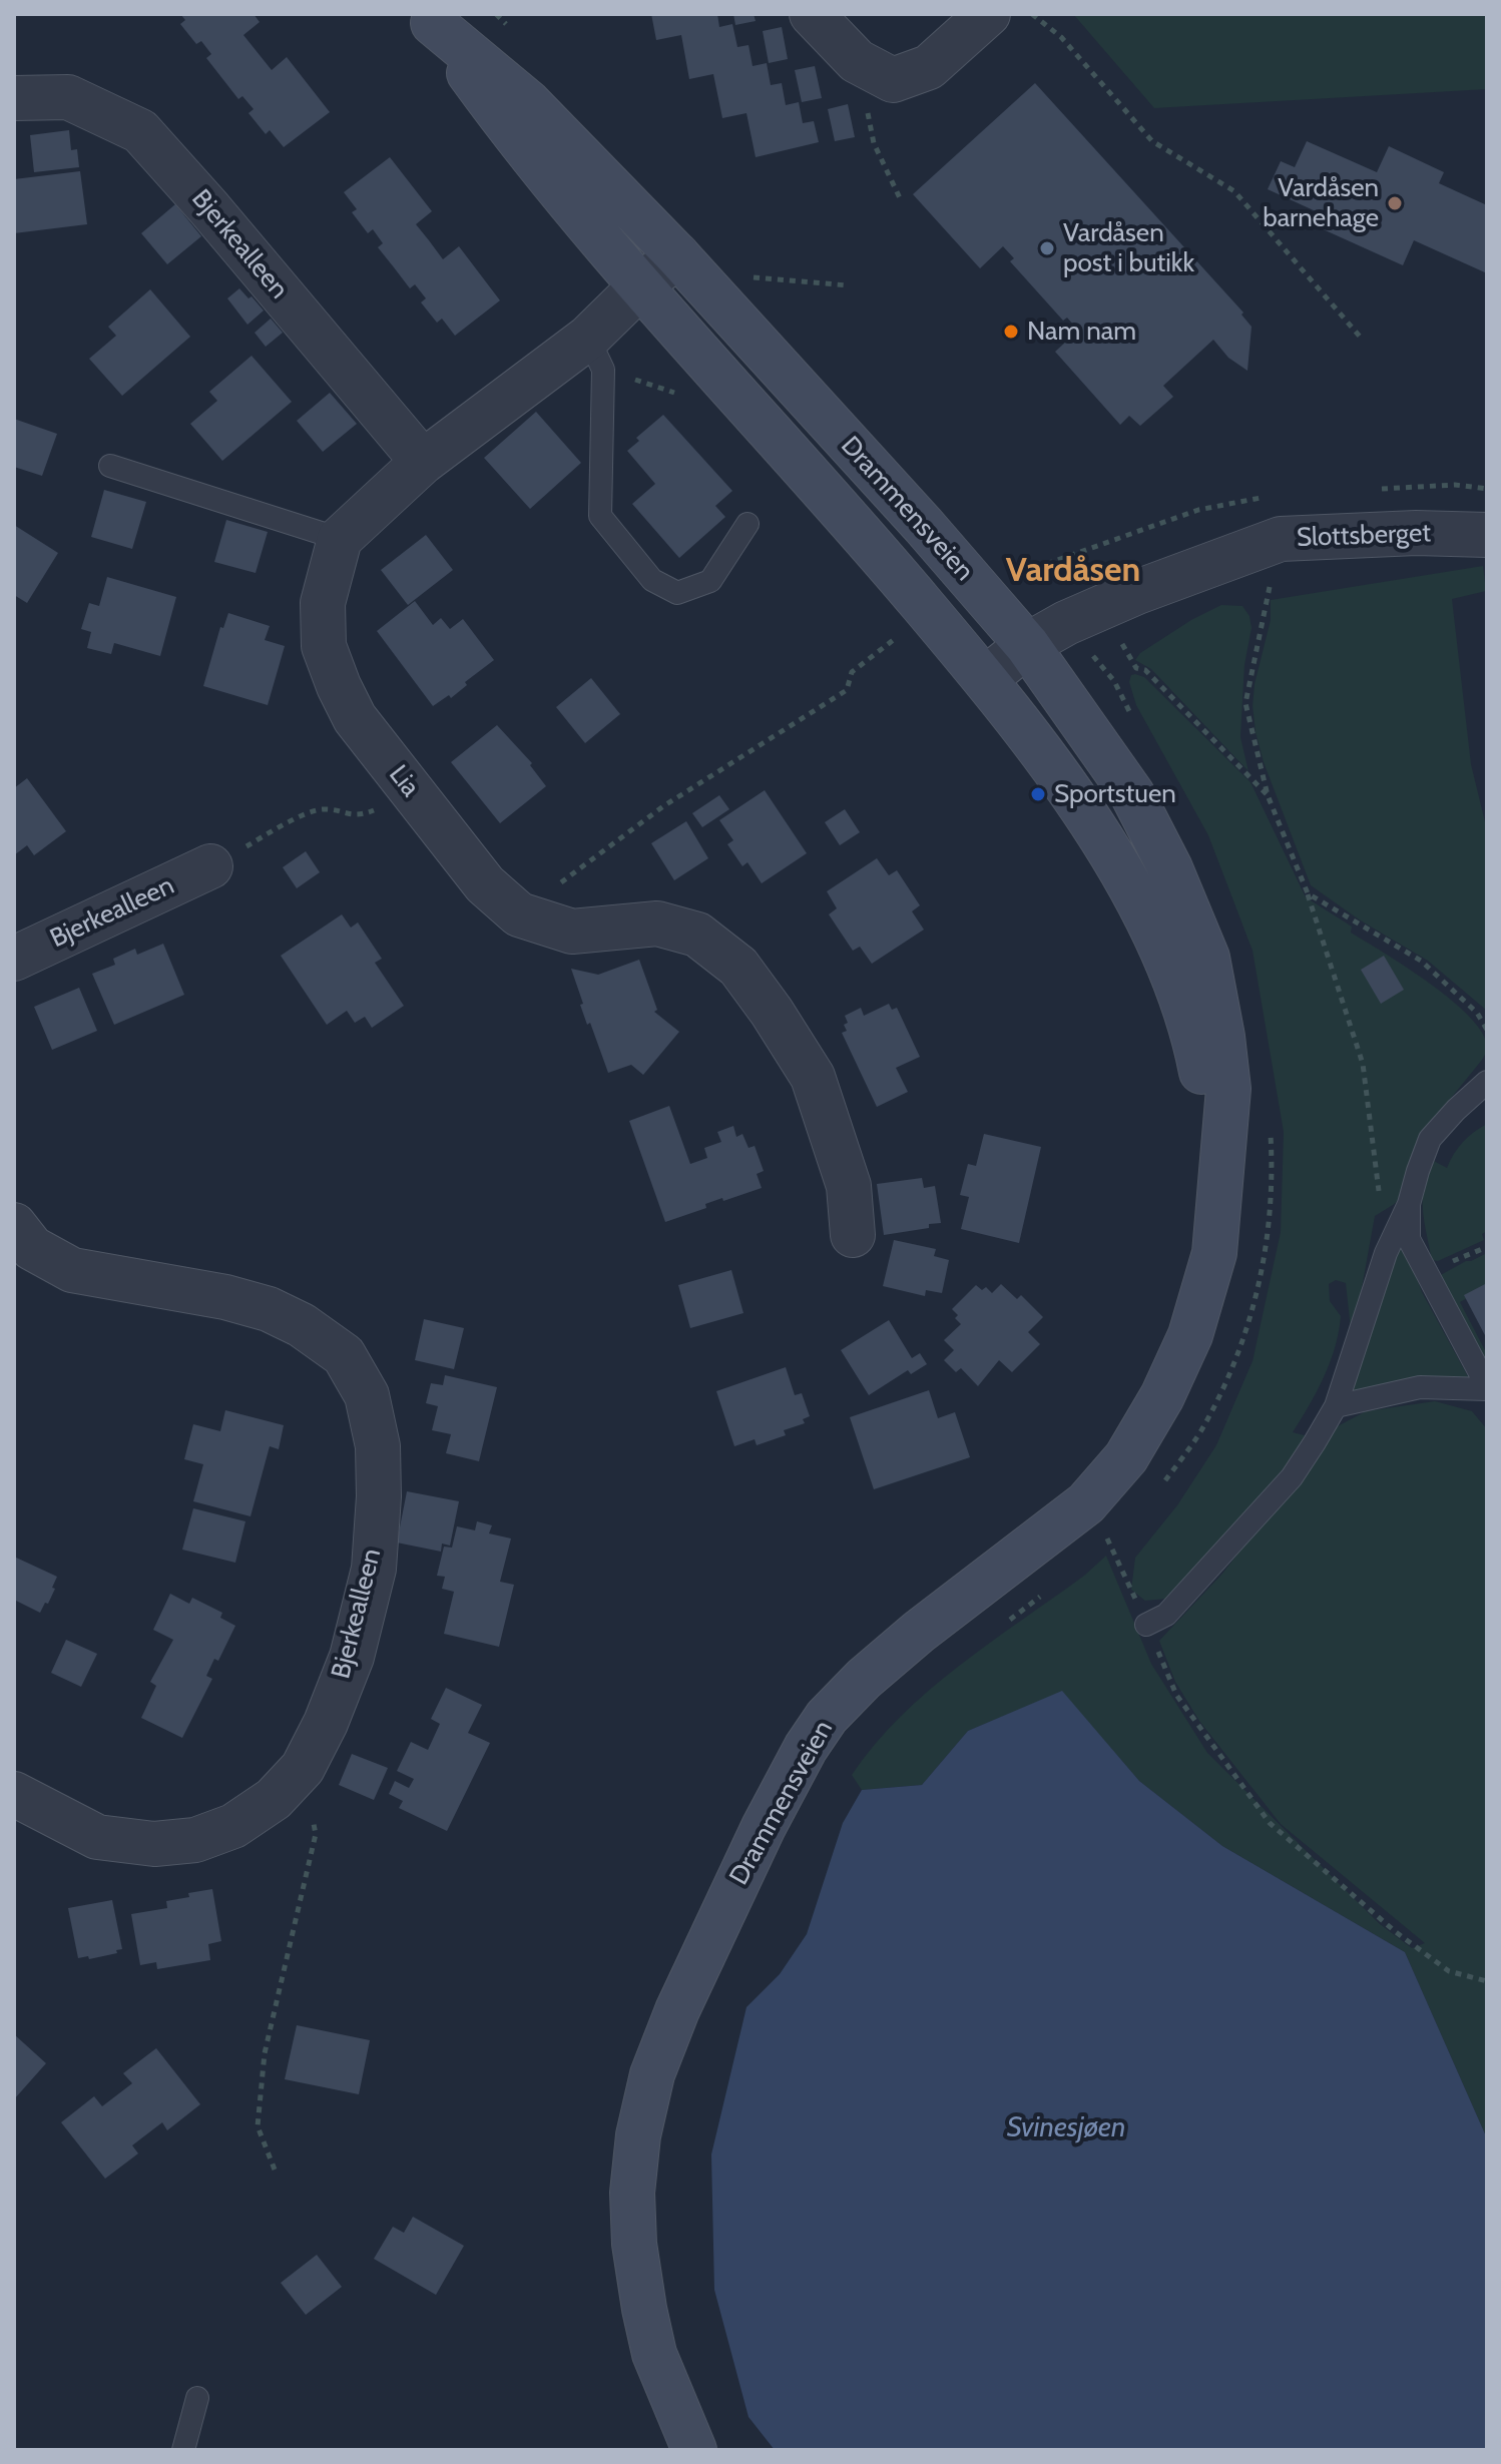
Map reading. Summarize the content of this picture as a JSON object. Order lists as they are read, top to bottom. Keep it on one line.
{"streets":{"main road":["Drammensveien"],"street":["Bjerkealleen","Slottsberget","Lia"]},"crossings":[["Drammensveien","Slottsberget"]],"districts":["Vardåsen"],"water":["Svinesjøen"],"places":["Vardåsen barnehage","Vardåsen post i butikk","Nam nam","Sportstuen"]}
